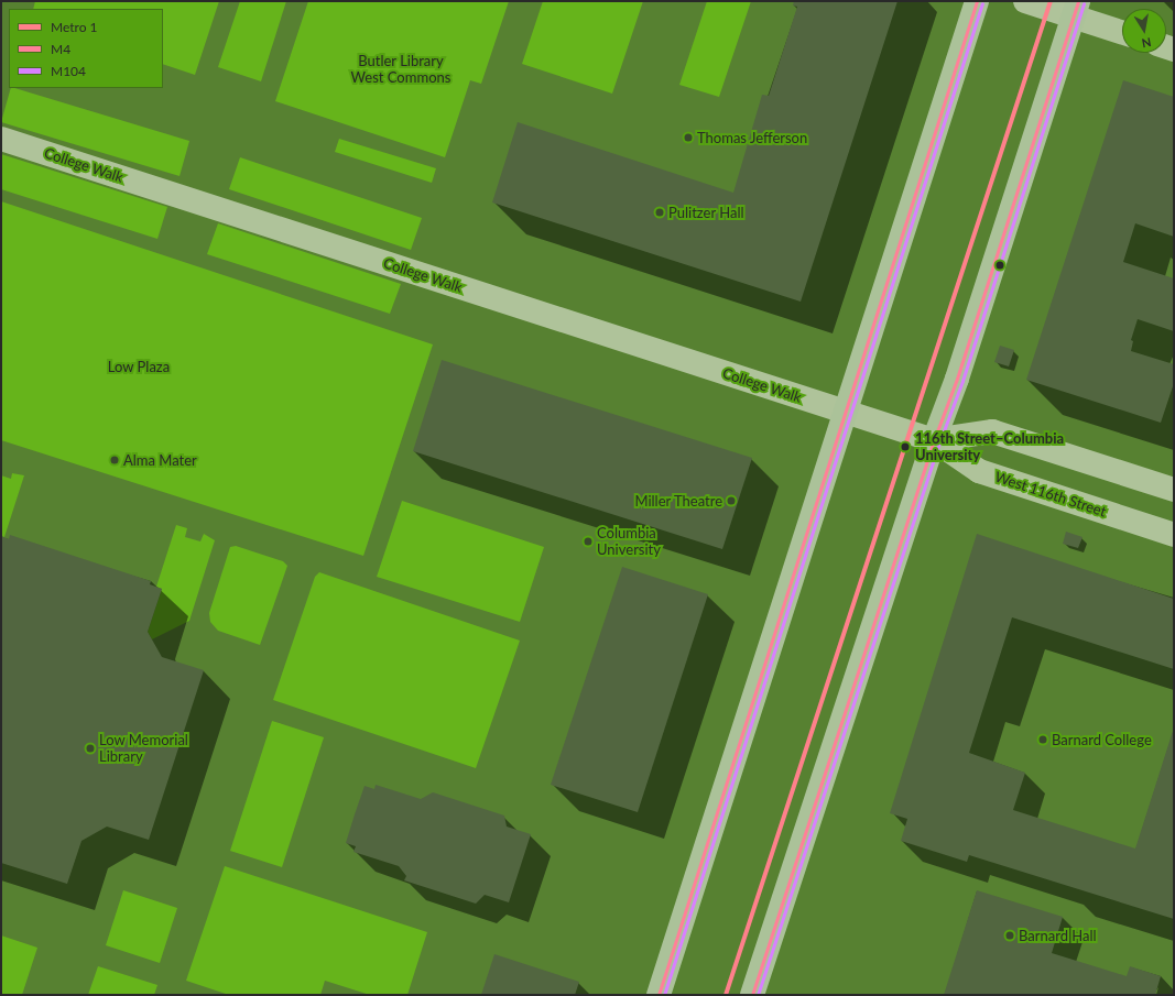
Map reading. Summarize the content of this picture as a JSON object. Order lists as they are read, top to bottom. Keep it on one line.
{"streets":{"street":["College Walk","West 116th Street"]},"crossings":[["College Walk","West 116th Street"]],"parks":["Butler Library West Commons","Low Plaza"],"places":["Thomas Jefferson","Pulitzer Hall","116th Street–Columbia University","Alma Mater","Miller Theatre","Columbia University","Barnard College","Low Memorial Library","Barnard Hall"],"lines":["metro line 1","transit line M4","transit line M104"],"legend":["Metro 1","M4","M104"],"north":"bottom"}
